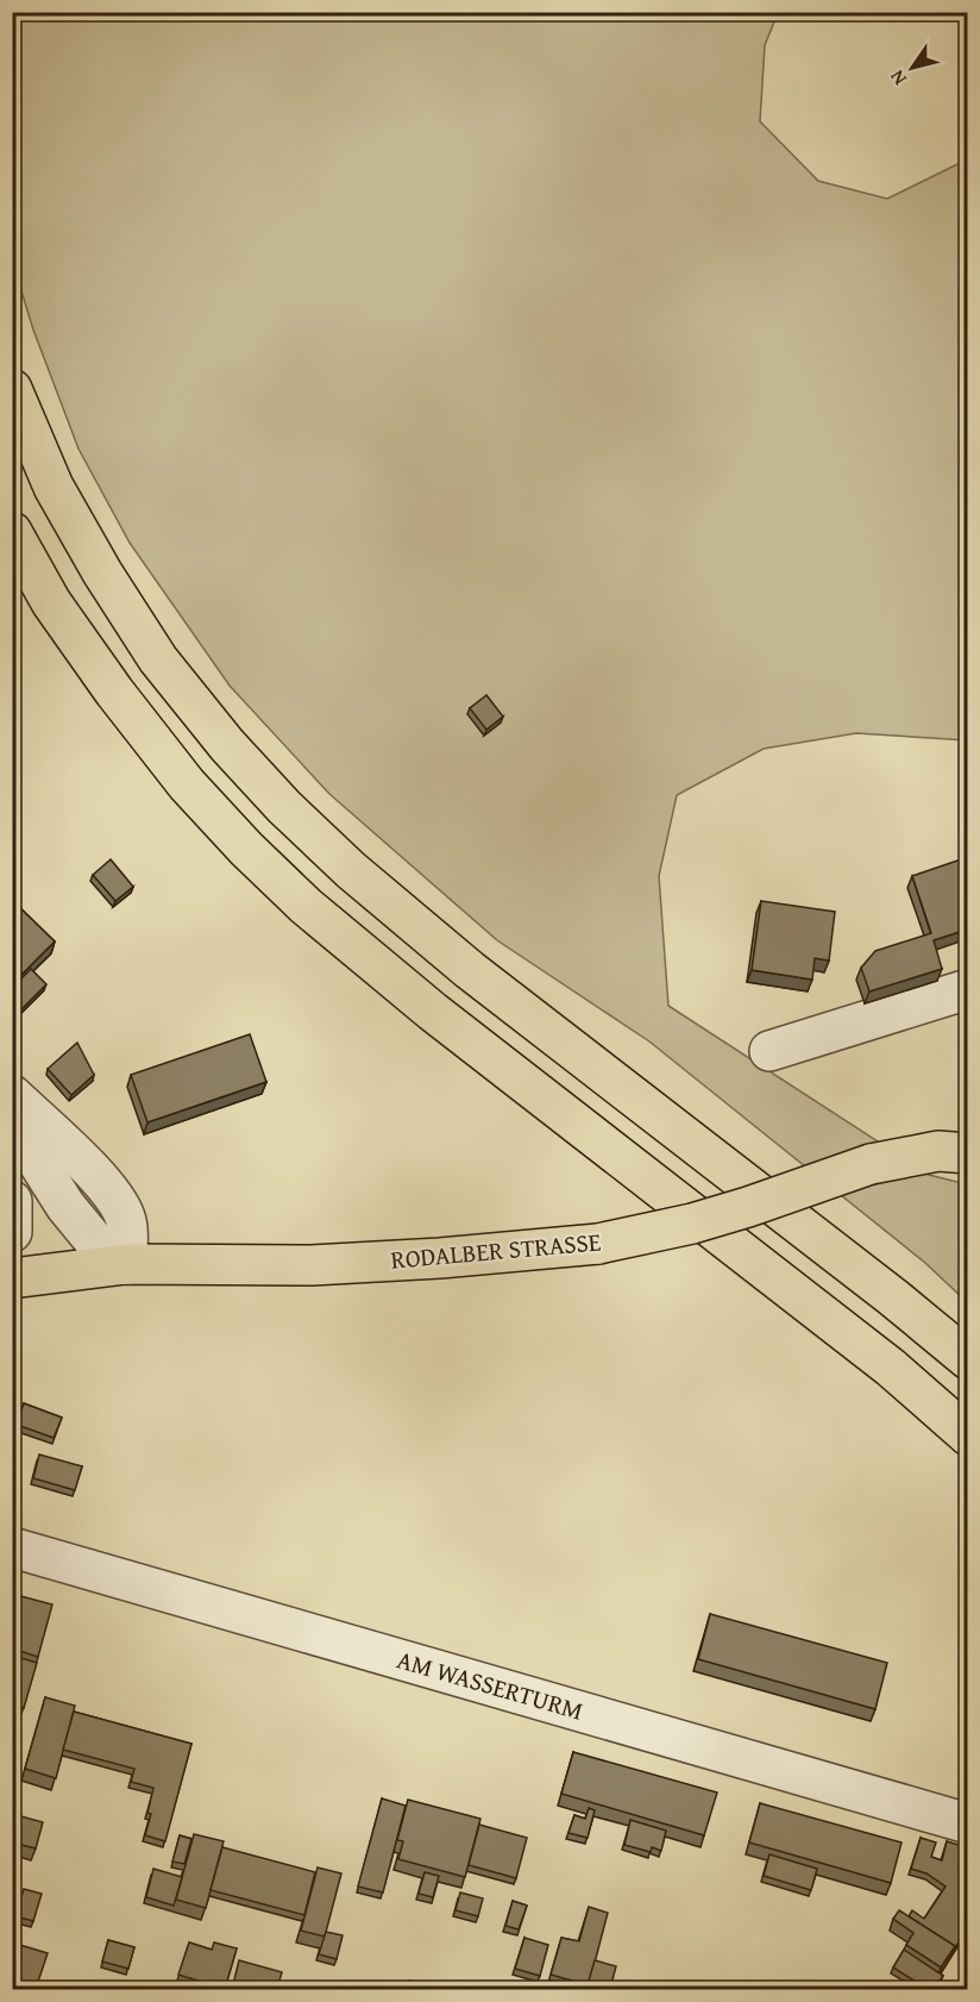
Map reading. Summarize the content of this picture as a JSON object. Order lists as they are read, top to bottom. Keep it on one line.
{"streets":{"main road":["RODALBER STRASSE"],"street":["AM WASSERTURM"]},"north":"bottom left"}
